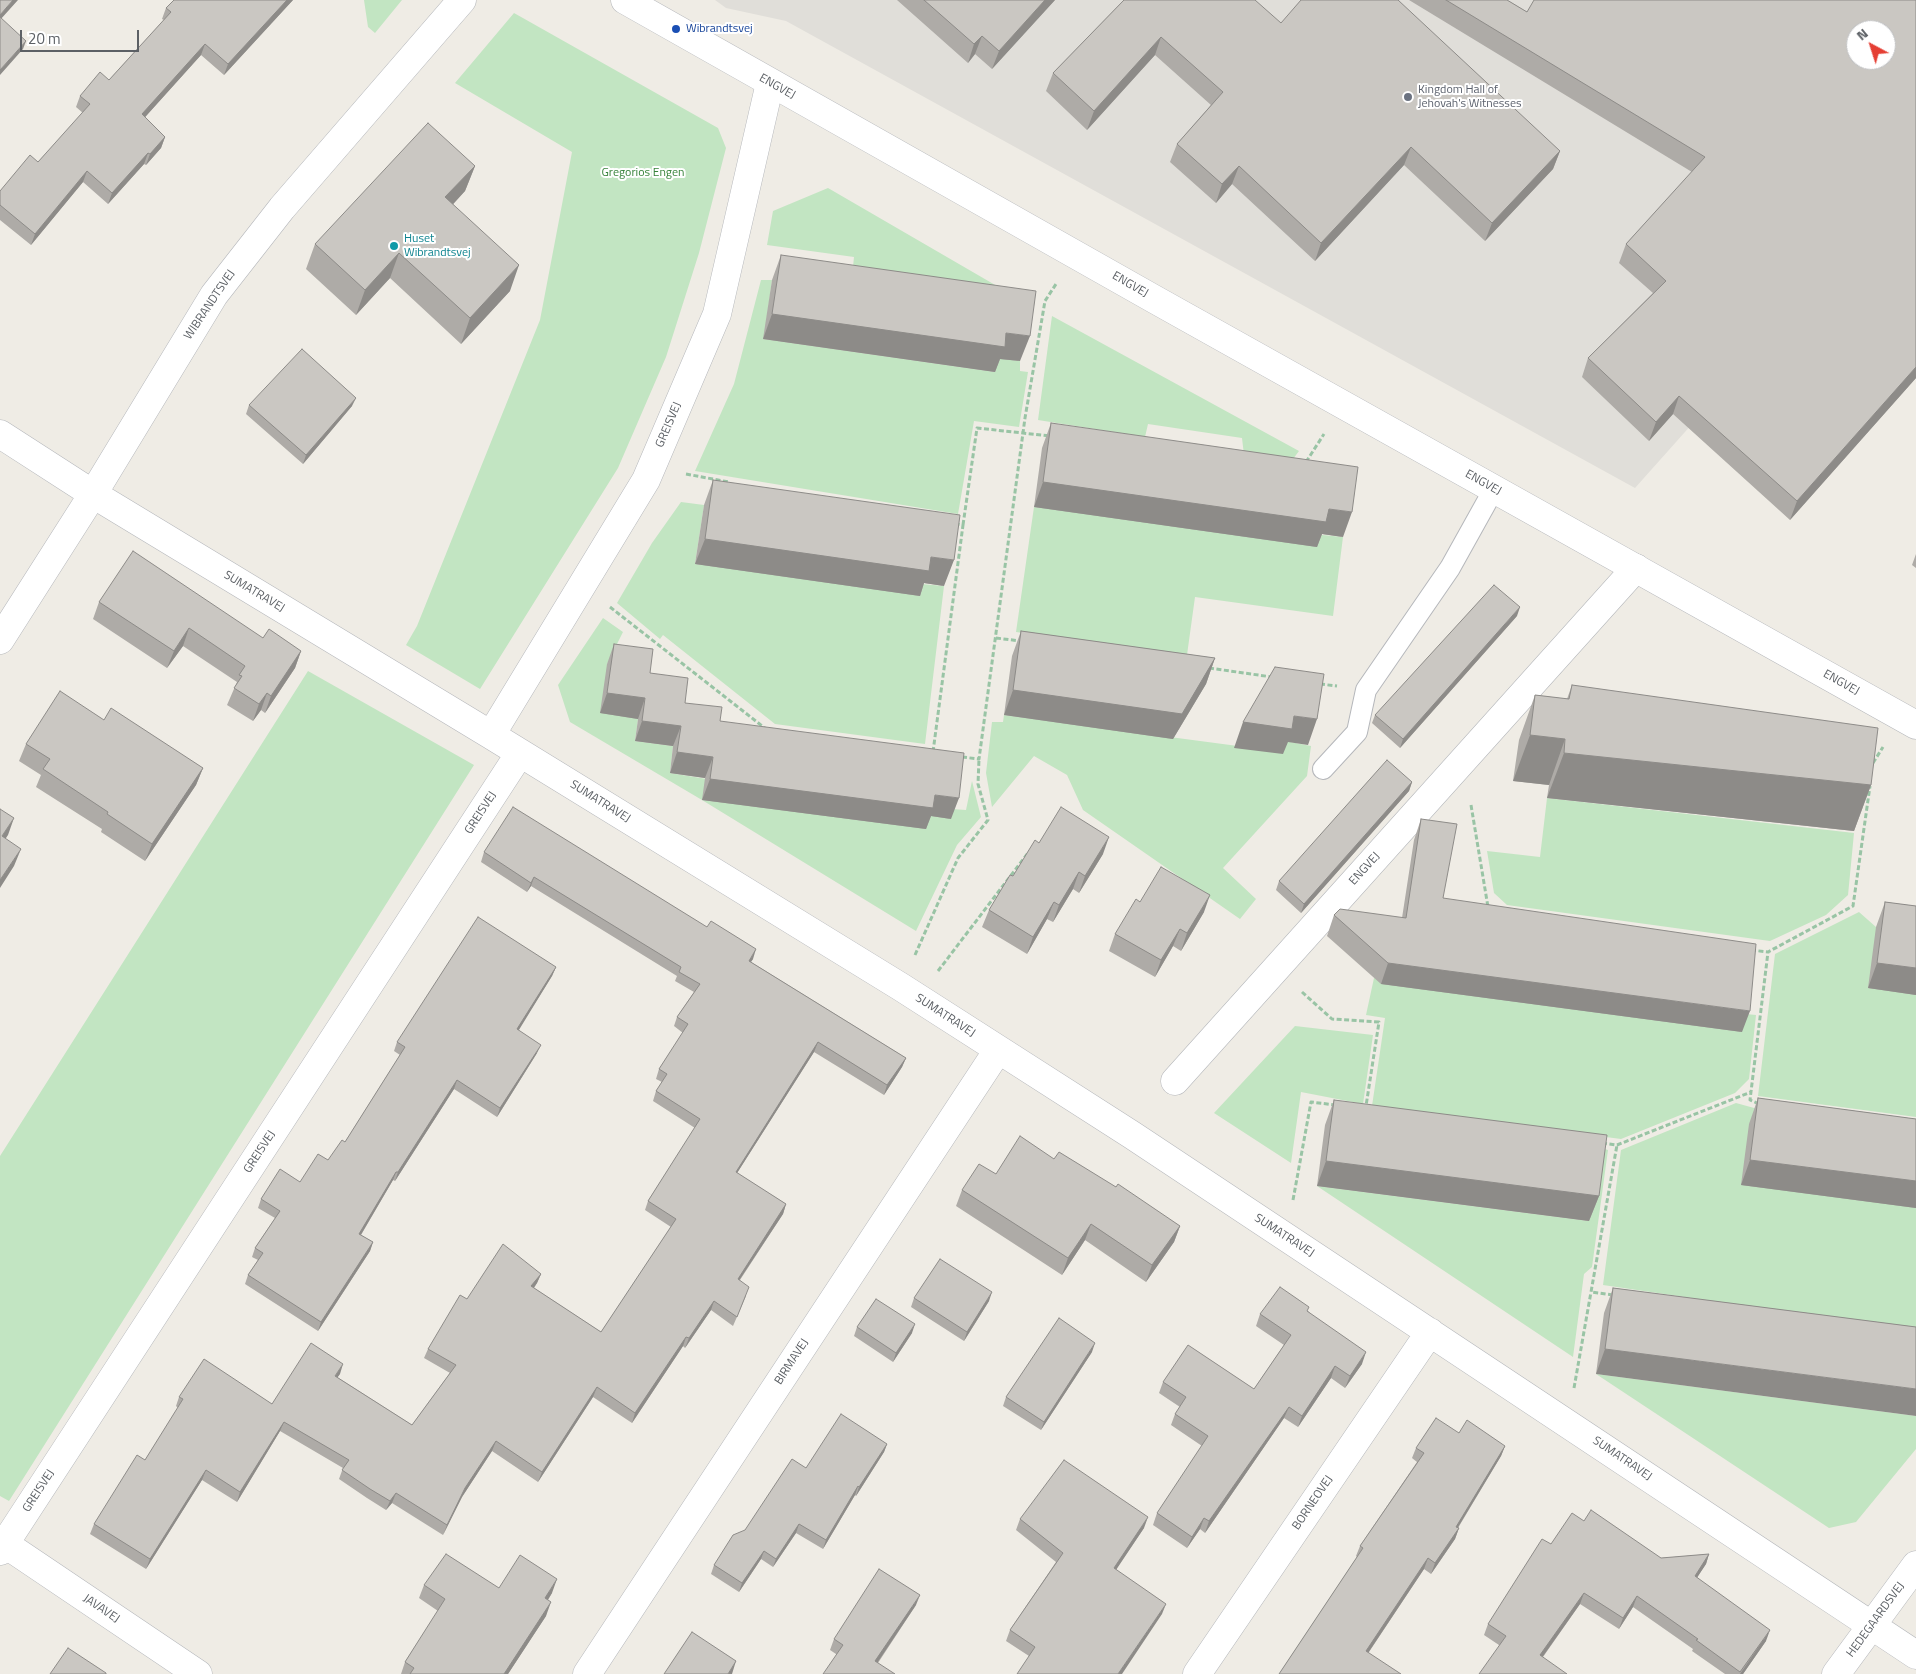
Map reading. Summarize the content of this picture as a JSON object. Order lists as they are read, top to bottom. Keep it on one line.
{"streets":{"street":["ENGVEJ","WIBRANDTSVEJ","GREISVEJ","SUMATRAVEJ","BIRMAVEJ","BORNEOVEJ","JAVAVEJ","HEDEGAARDSVEJ"]},"crossings":[["ENGVEJ","GREISVEJ"],["WIBRANDTSVEJ","SUMATRAVEJ"],["GREISVEJ","SUMATRAVEJ"],["GREISVEJ","JAVAVEJ"],["SUMATRAVEJ","BIRMAVEJ"],["SUMATRAVEJ","BORNEOVEJ"],["SUMATRAVEJ","HEDEGAARDSVEJ"]],"parks":["Gregorios Engen"],"places":["Wibrandtsvej","Kingdom Hall of Jehovah's Witnesses","Huset Wibrandtsvej"],"scale_bar":"20 m","north":"top left"}
